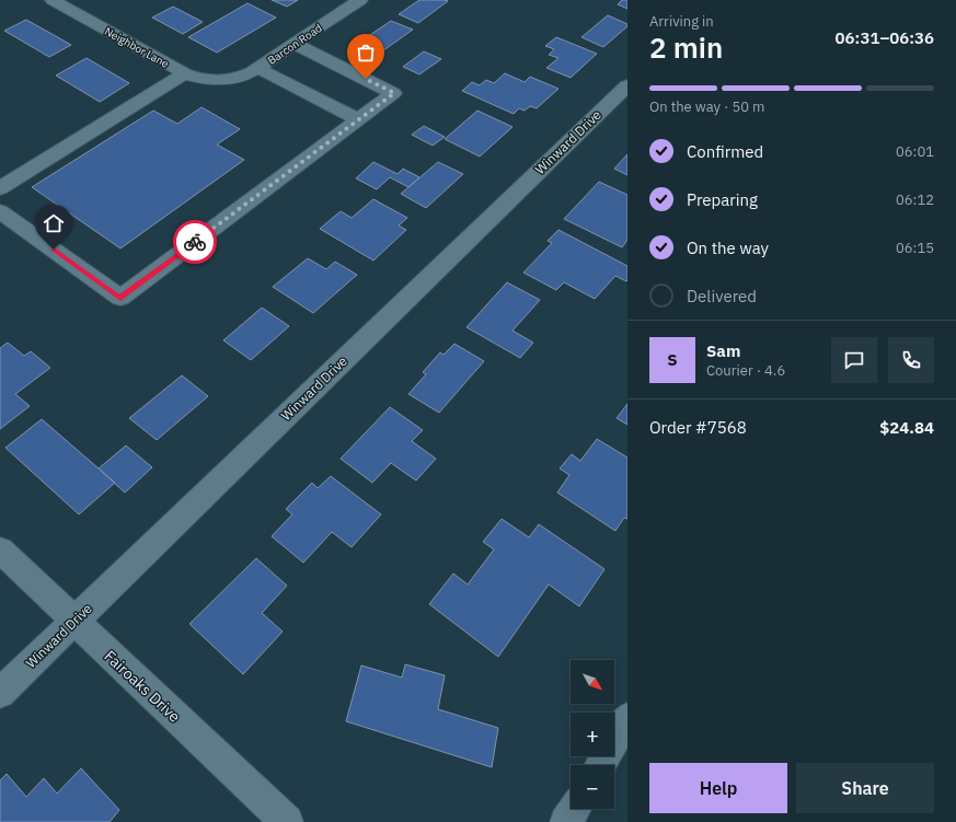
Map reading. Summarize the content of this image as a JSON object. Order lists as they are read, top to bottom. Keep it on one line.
{"streets":{"street":["Barcon Road","Neighbor Lane","Winward Drive","Fairoaks Drive"]},"crossings":[["Barcon Road","Neighbor Lane"],["Winward Drive","Fairoaks Drive"]],"north":"bottom right","page":{"heading":["2 min","Arriving in","06:31–06:36"],"panel":["Sam","Courier · 4.6","Order #7568","$24.84"],"bar":"On the way · 50 m","list":[["Confirmed","06:01"],["Preparing","06:12"],["On the way","06:15"],"Delivered"],"round":"S","map_buttons":["+","−"],"buttons":["Help","Share"]}}
